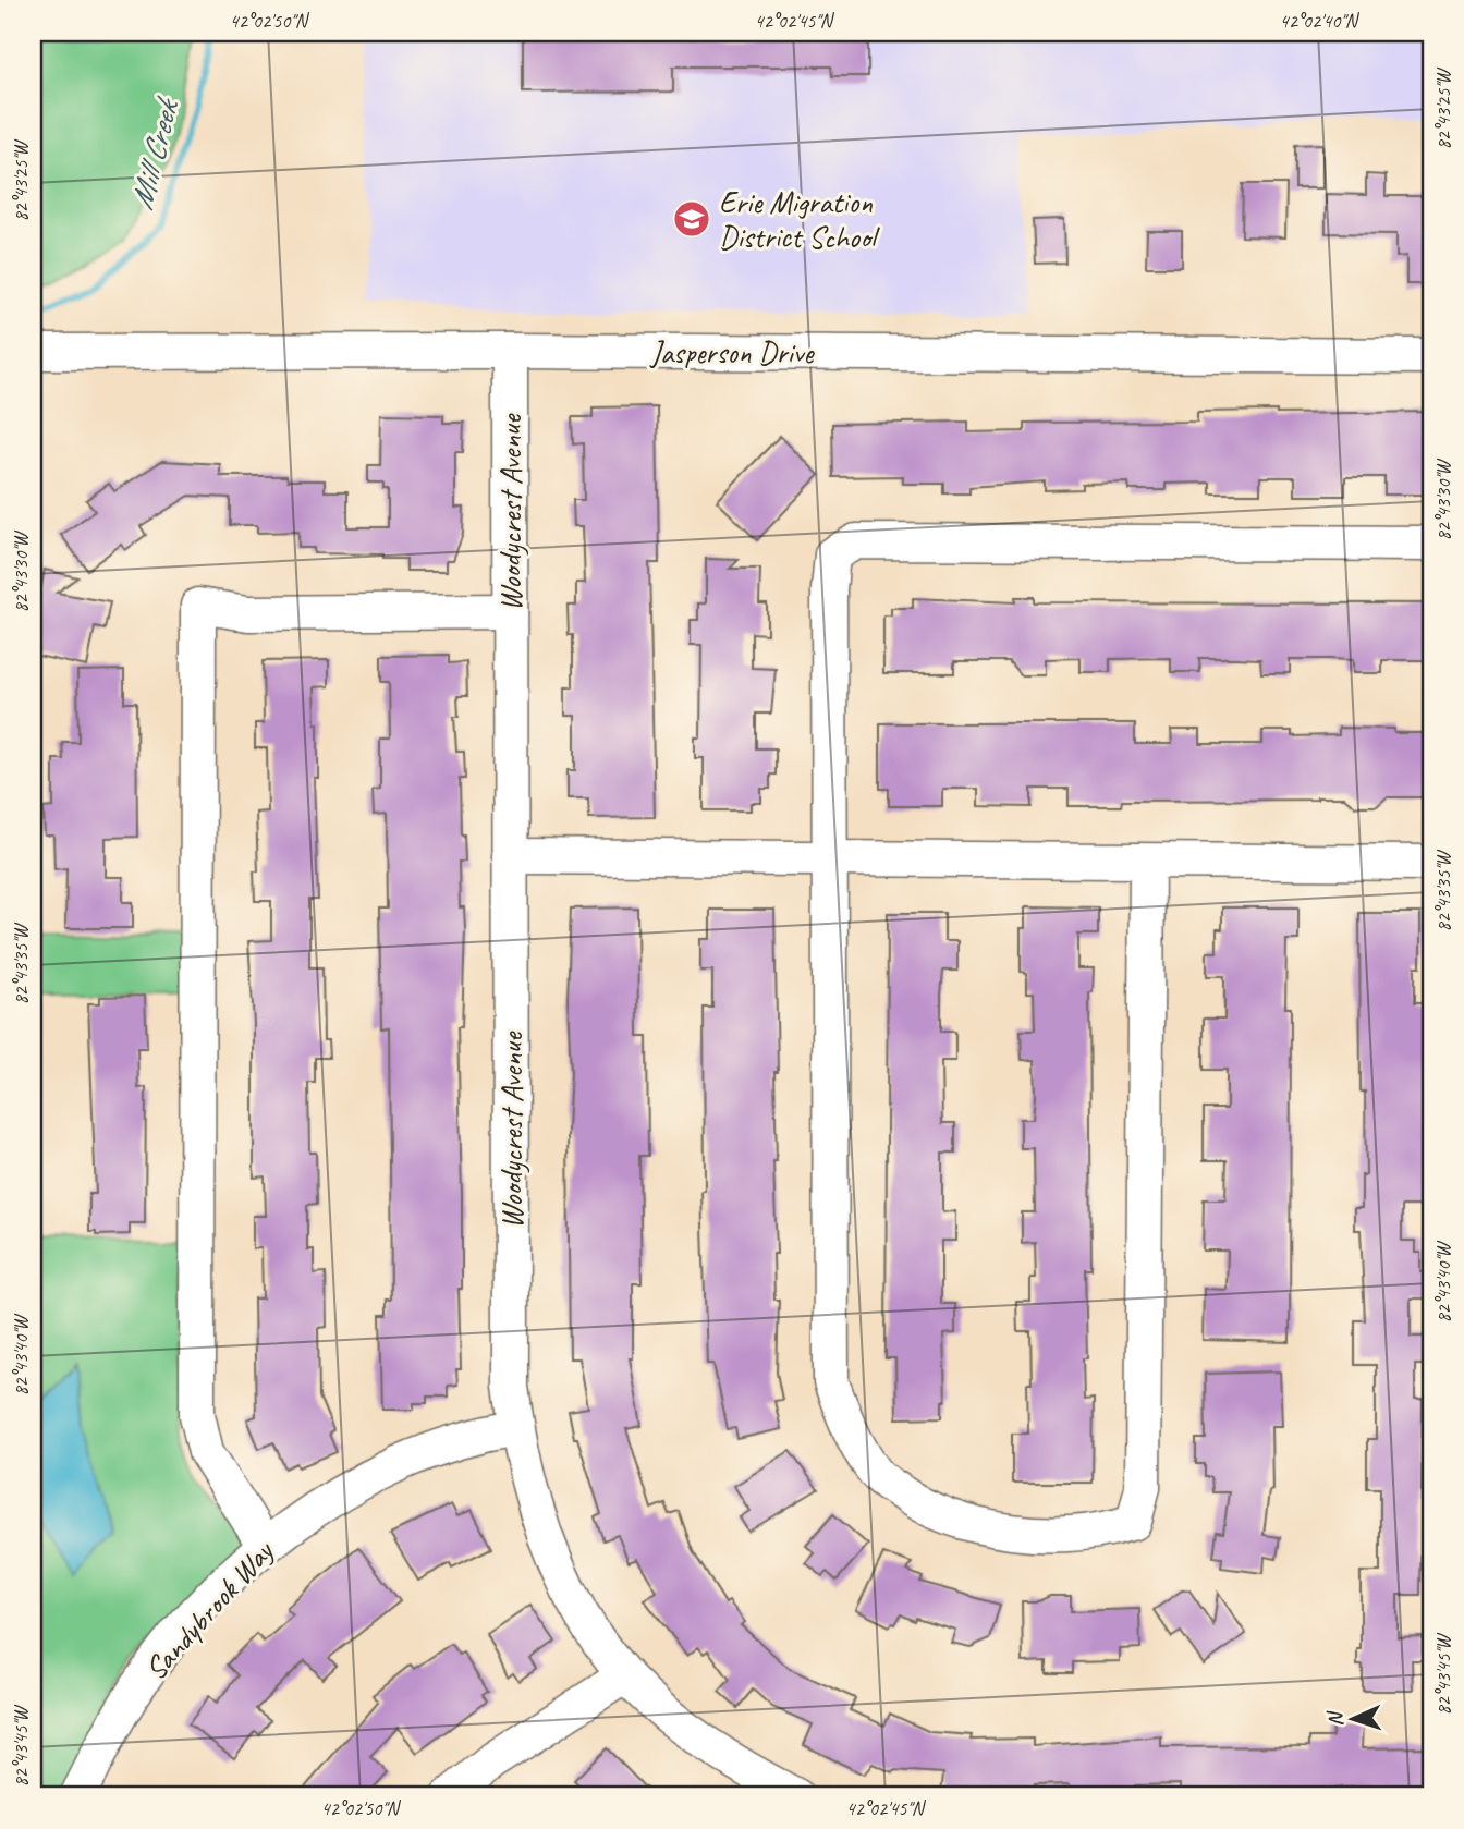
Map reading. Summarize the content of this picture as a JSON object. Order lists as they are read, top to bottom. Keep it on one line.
{"streets":{"street":["Jasperson Drive","Woodycrest Avenue","Sandybrook Way"]},"crossings":[["Jasperson Drive","Woodycrest Avenue"],["Woodycrest Avenue","Sandybrook Way"]],"water":["Mill Creek"],"places":{"school or university":["Erie Migration District School"]},"north":"left","coordinates":["42°02'50\"N","42°02'45\"N","42°02'40\"N","82°43'25\"W","82°43'30\"W","82°43'35\"W","82°43'40\"W","82°43'45\"W"]}
